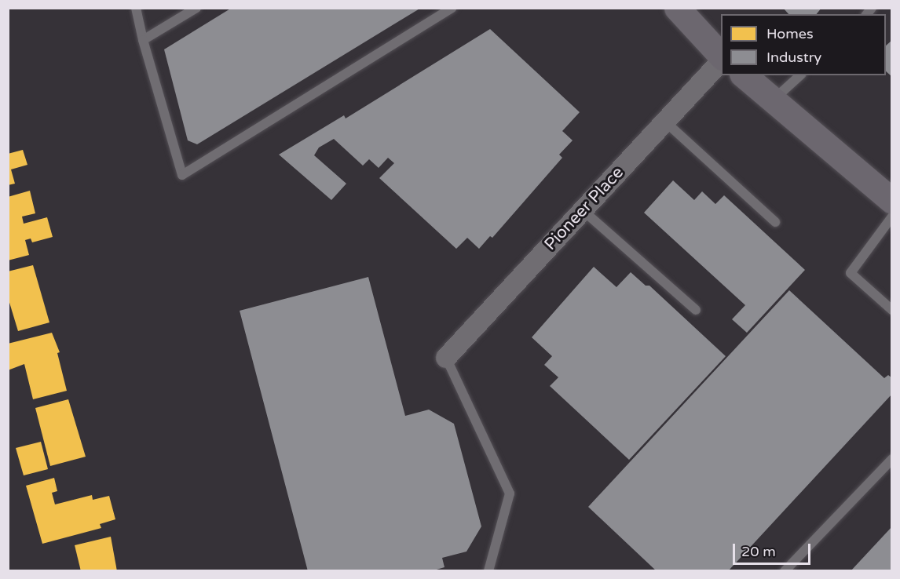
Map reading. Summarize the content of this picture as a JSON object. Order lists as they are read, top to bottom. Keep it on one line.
{"streets":{"street":["Pioneer Place"]},"legend":["Homes","Industry"],"scale_bar":"20 m"}
